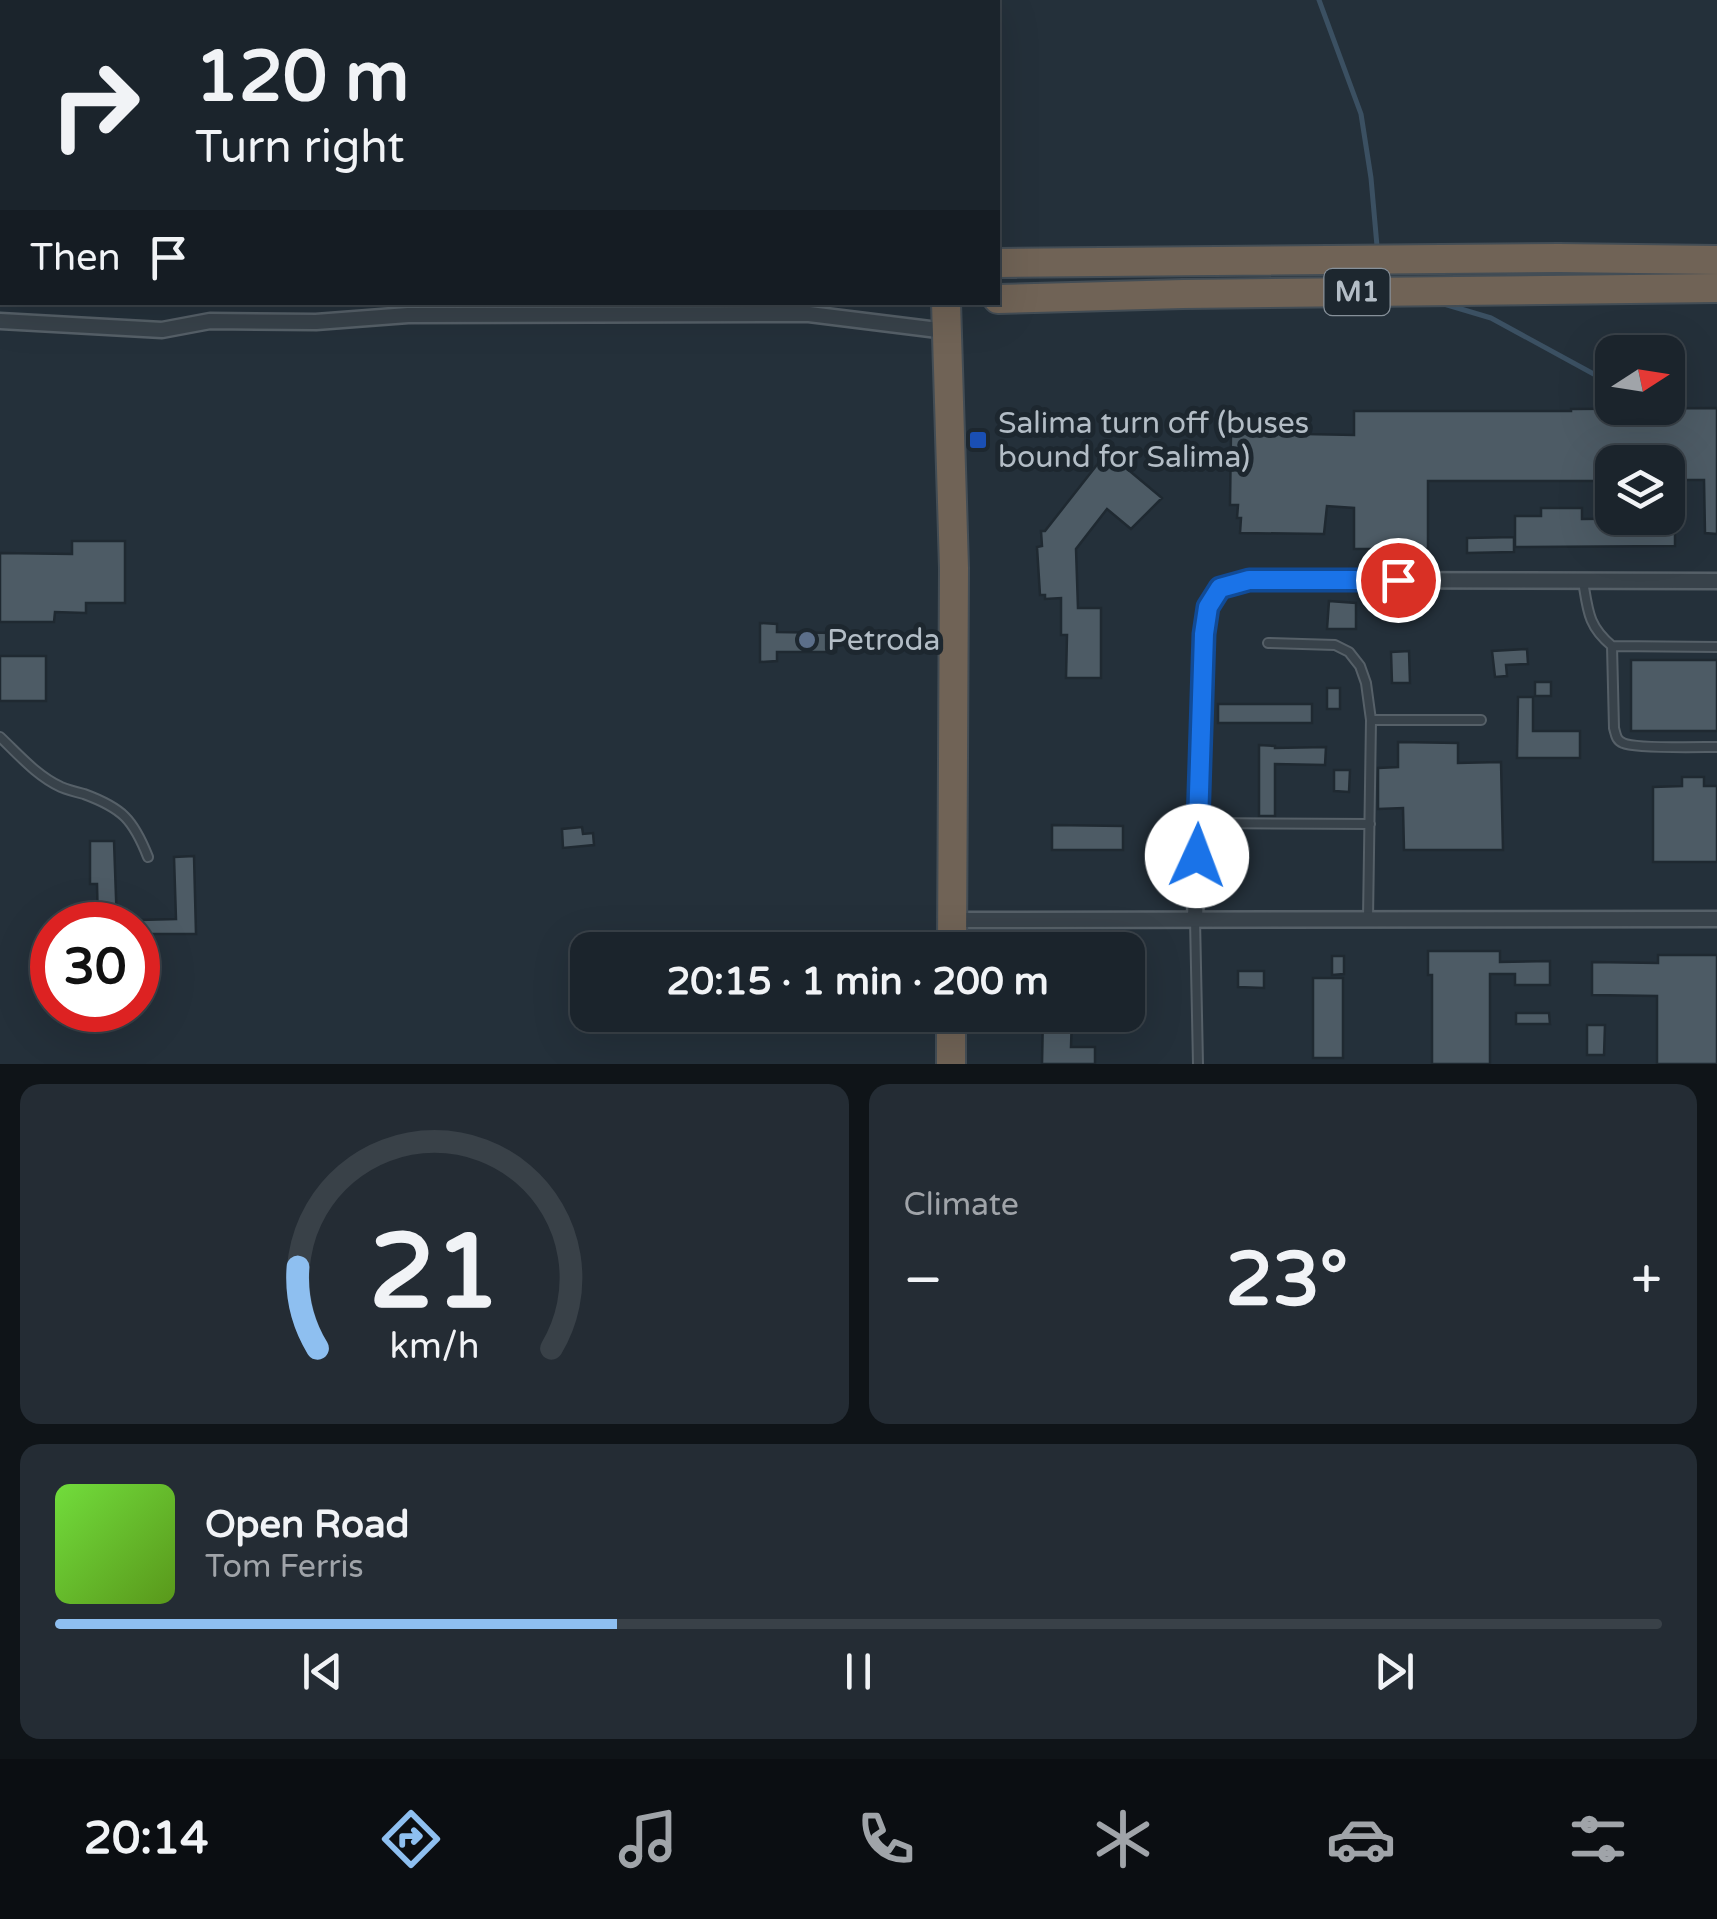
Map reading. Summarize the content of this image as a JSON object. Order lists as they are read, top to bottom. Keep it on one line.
{"streets":{"highway":["M1"]},"places":{"transit":["Salima turn off (buses bound for Salima)"],"other":["Petroda"]},"north":"right","page":{"turn":["120 m","Turn right"],"then":"Then","limit":"30","trip":"20:15 · 1 min · 200 m","tile":"Climate","heat":["−","23°","+"],"song":["Open Road","Tom Ferris"],"tabs":"20:14","gauge":["21","km/h"]}}
